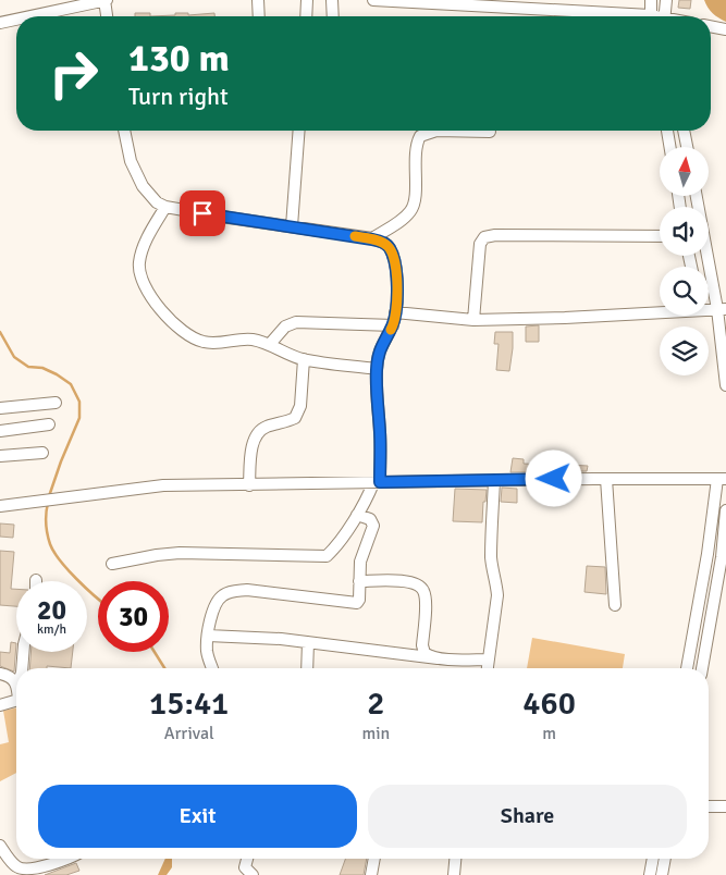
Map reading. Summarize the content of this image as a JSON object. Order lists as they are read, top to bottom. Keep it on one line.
{"north":"top","page":{"turn":["130 m","Turn right"],"speed":"20 km/h","limit":"30","eta":["15:41","Arrival","2","min","460","m"],"buttons":["Exit","Share"]}}
